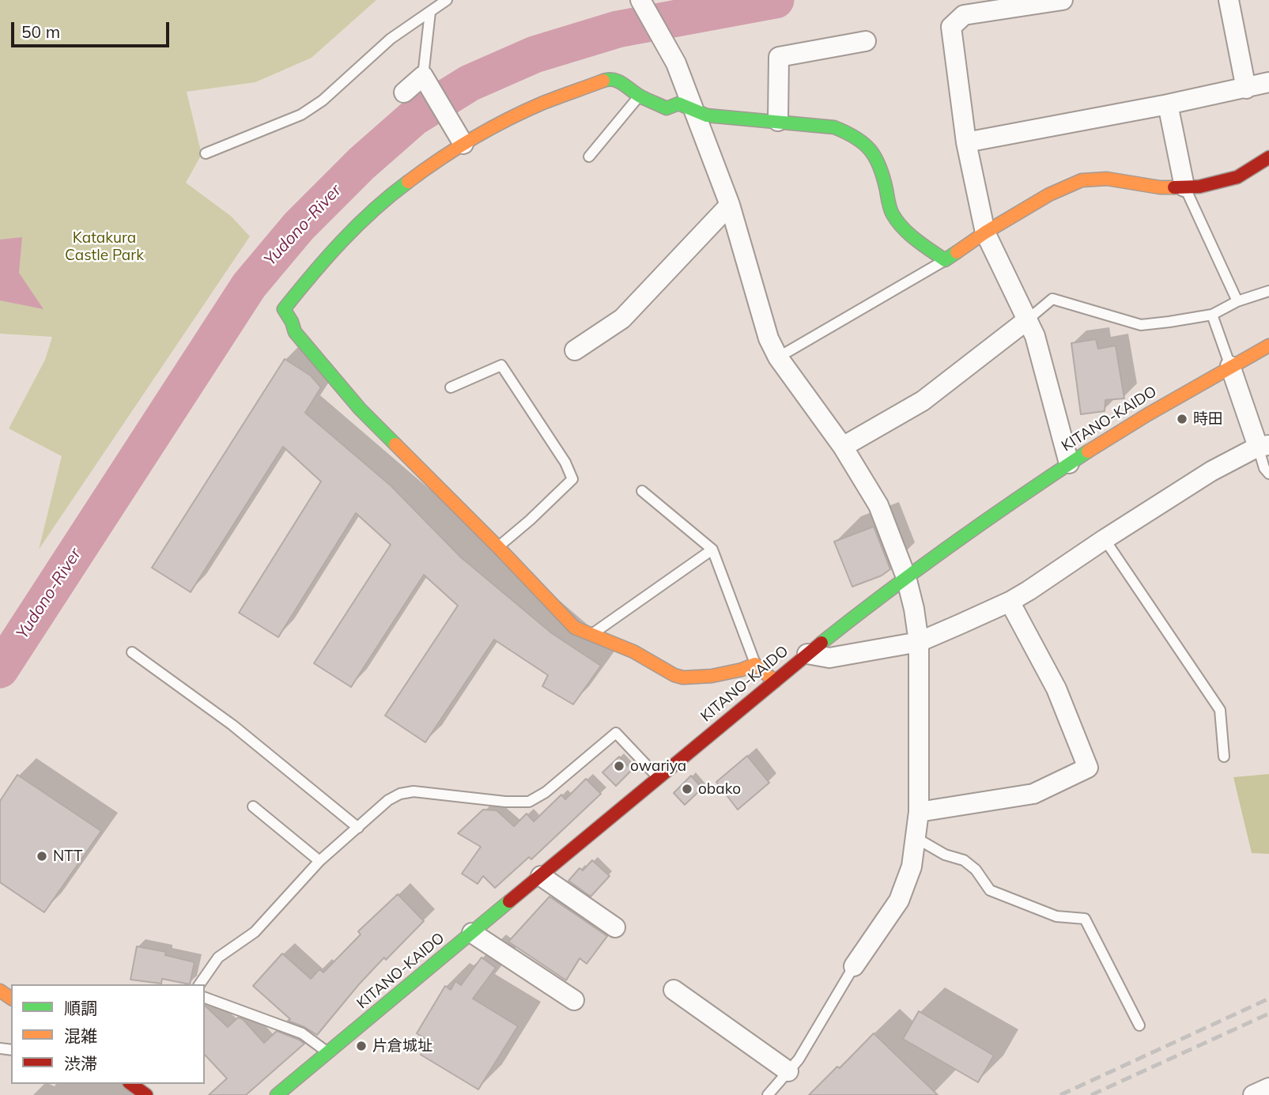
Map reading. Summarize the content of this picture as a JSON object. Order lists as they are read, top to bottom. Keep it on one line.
{"streets":{"main road":["KITANO-KAIDO"]},"water":["Yudono-River"],"parks":["Katakura Castle Park"],"places":["時田","owariya","obako","NTT","片倉城址"],"legend":["順調","混雑","渋滞"],"scale_bar":"50 m"}
